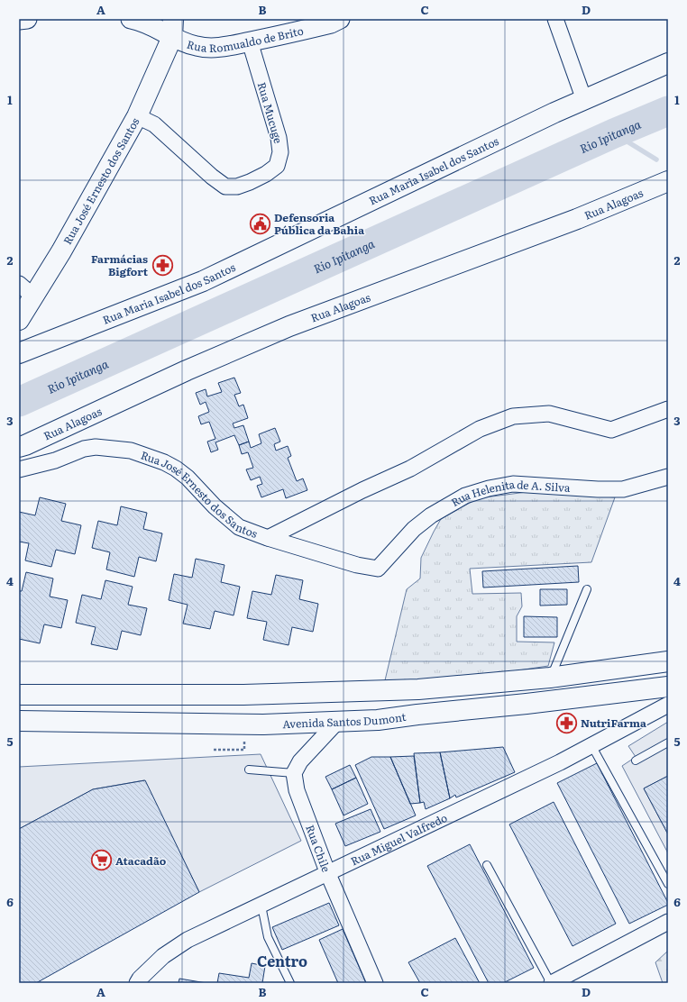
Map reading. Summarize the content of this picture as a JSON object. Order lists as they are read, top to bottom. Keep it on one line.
{"streets":{"main road":["Rua Maria Isabel dos Santos","Rua José Ernesto dos Santos","Rua Alagoas","Avenida Santos Dumont"],"street":["Rua Romualdo de Brito","Rua Mucuge","Rua Helenita de A. Silva","Rua Miguel Valfredo","Rua Chile"]},"crossings":[["Rua Romualdo de Brito","Rua Mucuge"],["Rua Romualdo de Brito","Rua José Ernesto dos Santos"],["Rua Mucuge","Rua José Ernesto dos Santos"],["Rua José Ernesto dos Santos","Rua Helenita de A. Silva"],["Rua Miguel Valfredo","Rua Chile"]],"districts":["Centro"],"water":["Rio Ipitanga"],"places":{"public building":["Defensoria Pública da Bahia"],"pharmacy":["Farmácias Bigfort","NutriFarma"],"supermarket":["Atacadão"]},"grid":{"columns":["A","B","C","D"],"rows":["1","2","3","4","5","6"]}}
